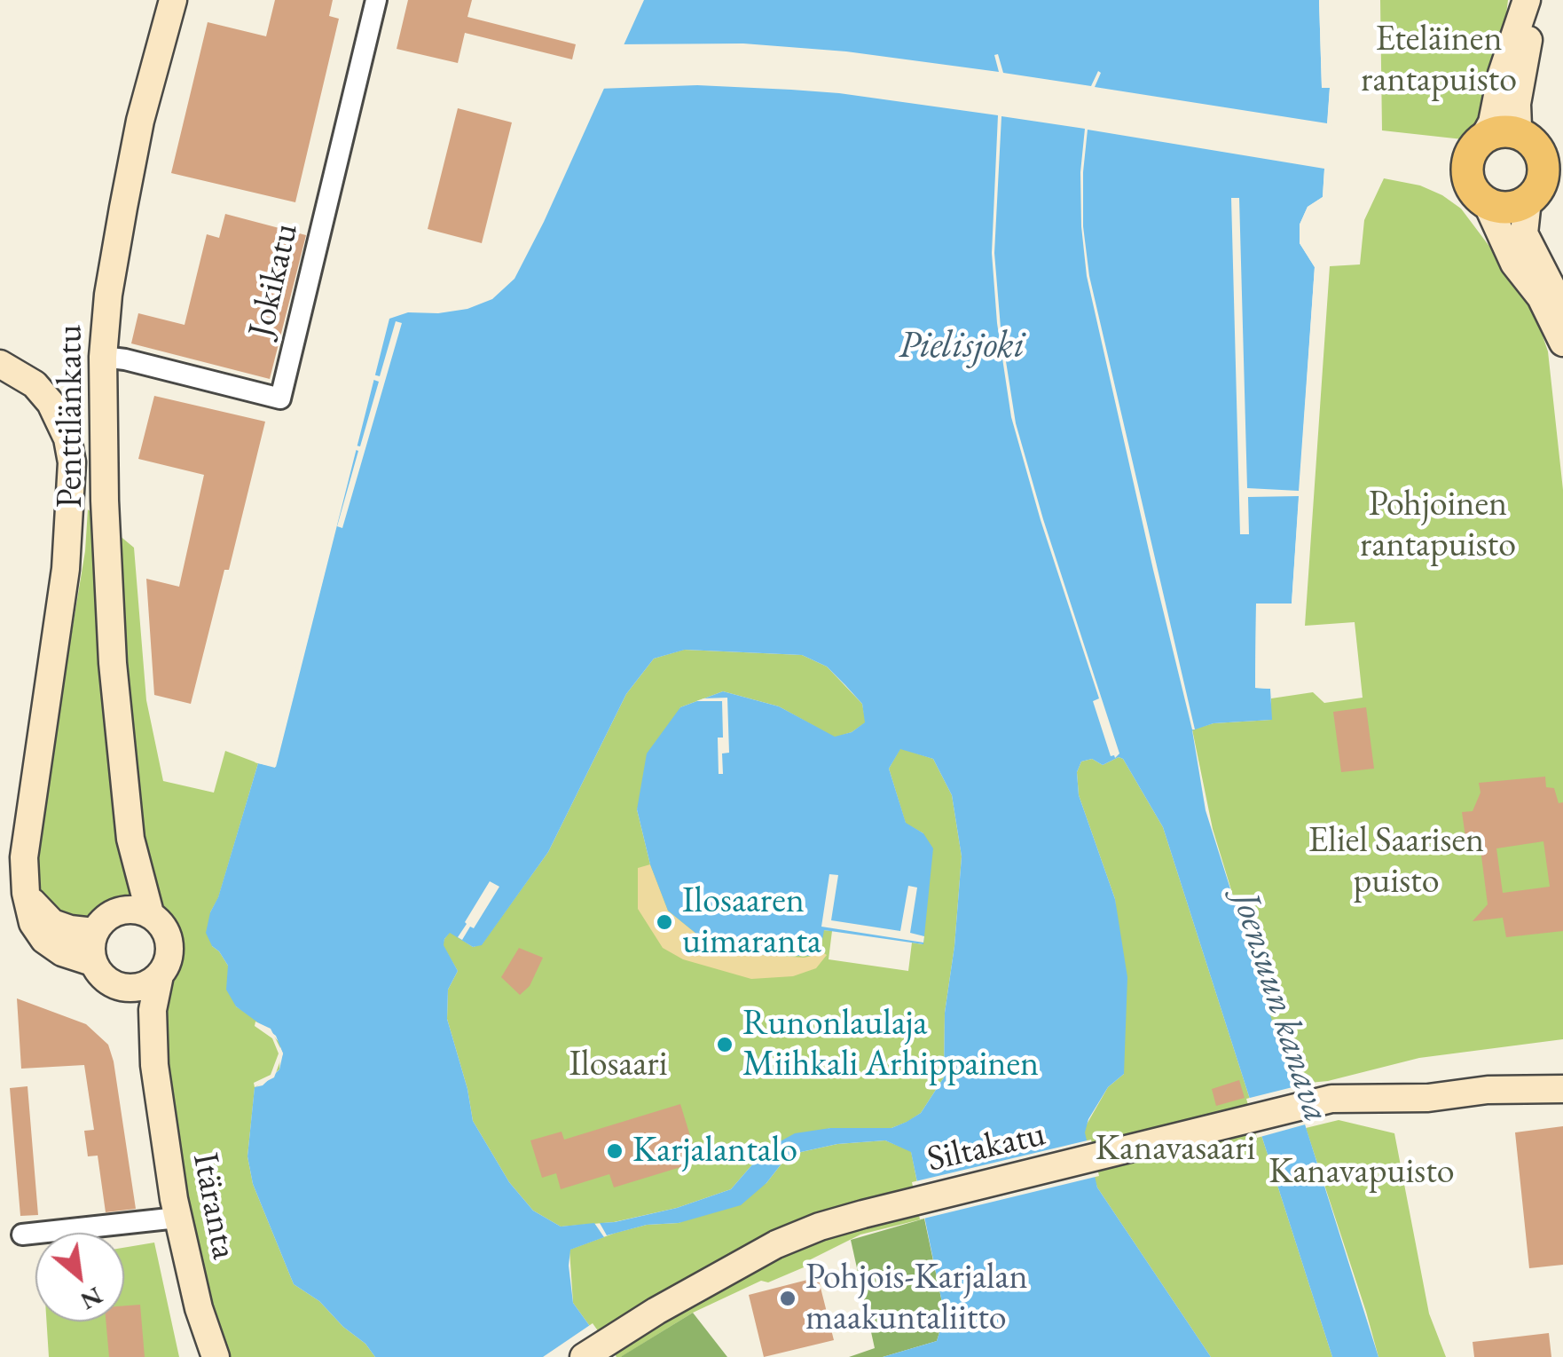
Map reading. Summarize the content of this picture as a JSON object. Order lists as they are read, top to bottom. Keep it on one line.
{"streets":{"street":["Jokikatu","Penttilänkatu","Siltakatu","Itäranta"]},"crossings":[["Jokikatu","Penttilänkatu"],["Penttilänkatu","Itäranta"]],"water":["Pielisjoki","Joensuun kanava"],"parks":["Eteläinen rantapuisto","Pohjoinen rantapuisto","Eliel Saarisen puisto","Ilosaari","Kanavasaari","Kanavapuisto"],"places":["Ilosaaren uimaranta","Runonlaulaja Miihkali Arhippainen","Karjalantalo","Pohjois-Karjalan maakuntaliitto"],"north":"bottom right"}
